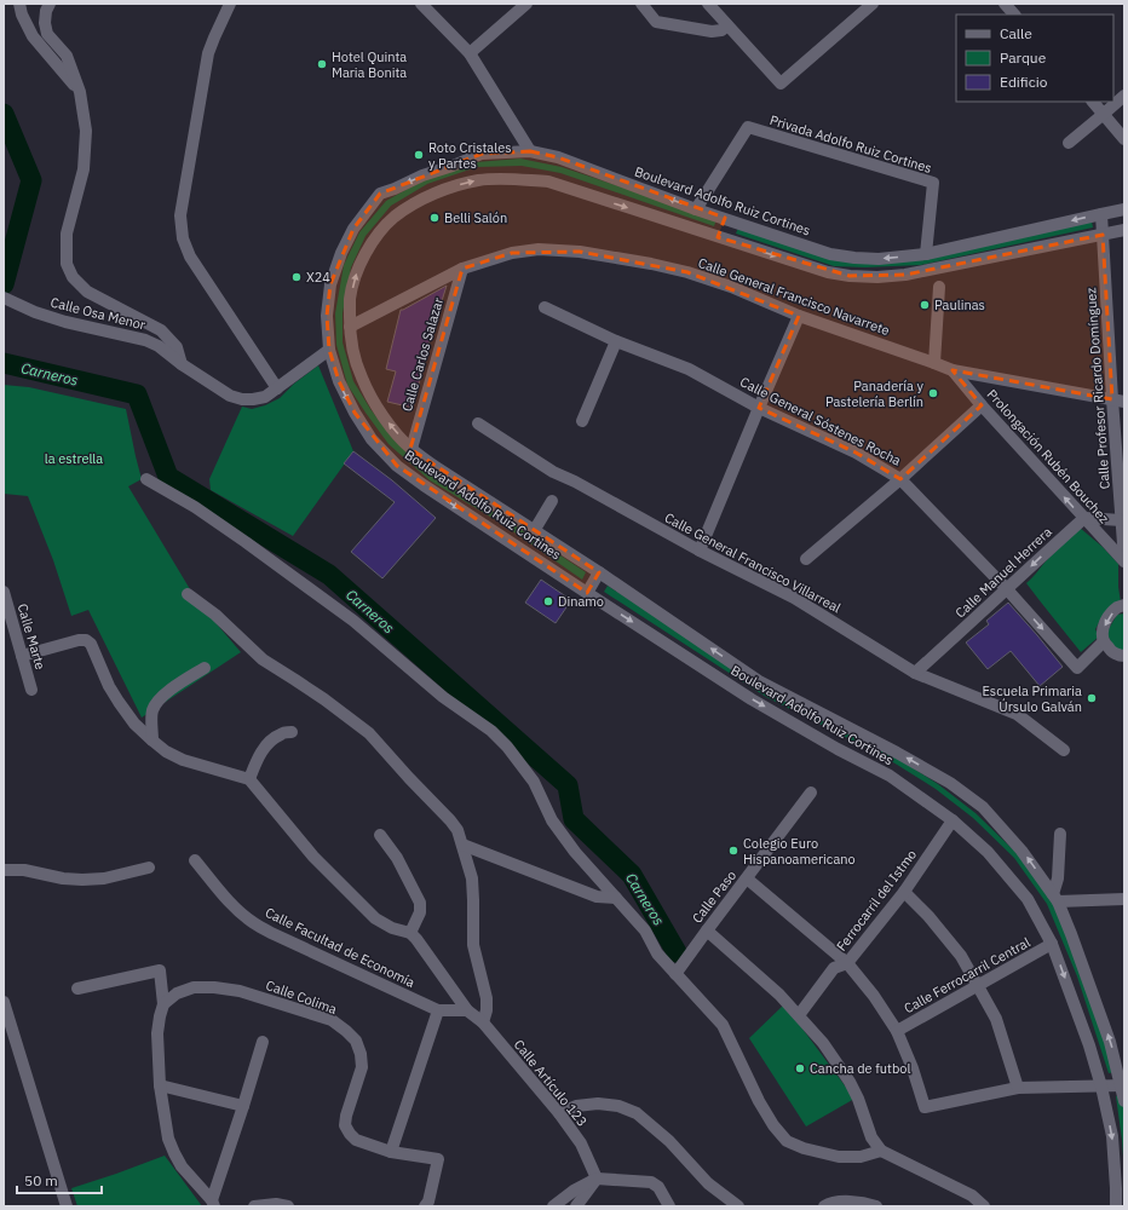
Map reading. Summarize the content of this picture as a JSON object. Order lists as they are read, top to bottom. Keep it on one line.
{"streets":{"street":["Privada Adolfo Ruiz Cortines","Boulevard Adolfo Ruiz Cortines","Calle General Francisco Navarrete","Calle Osa Menor","Calle Carlos Salazar","Calle Profesor Ricardo Domínguez","Calle General Sóstenes Rocha","Prolongación Rubén Bouchez","Calle General Francisco Villarreal","Calle Manuel Herrera","Calle Marte","Calle Paso","Ferrocarril del Istmo","Calle Facultad de Economía","Calle Ferrocarril Central","Calle Colima","Calle Artículo 123"]},"crossings":[["Privada Adolfo Ruiz Cortines","Boulevard Adolfo Ruiz Cortines"],["Boulevard Adolfo Ruiz Cortines","Calle General Francisco Navarrete"],["Boulevard Adolfo Ruiz Cortines","Calle Osa Menor"],["Boulevard Adolfo Ruiz Cortines","Calle Carlos Salazar"],["Boulevard Adolfo Ruiz Cortines","Calle Profesor Ricardo Domínguez"],["Boulevard Adolfo Ruiz Cortines","Ferrocarril del Istmo"],["Boulevard Adolfo Ruiz Cortines","Calle Ferrocarril Central"],["Calle General Francisco Navarrete","Calle Carlos Salazar"],["Calle General Francisco Navarrete","Calle Profesor Ricardo Domínguez"],["Calle General Francisco Navarrete","Prolongación Rubén Bouchez"],["Calle Profesor Ricardo Domínguez","Prolongación Rubén Bouchez"],["Calle General Sóstenes Rocha","Calle Manuel Herrera"],["Prolongación Rubén Bouchez","Calle Manuel Herrera"],["Calle General Francisco Villarreal","Calle Manuel Herrera"],["Calle Facultad de Economía","Calle Artículo 123"]],"one_way":["Prolongación Rubén Bouchez","Calle Manuel Herrera"],"water":["Carneros"],"parks":["la estrella"],"places":["Hotel Quinta Maria Bonita","Roto Cristales y Partes","Belli Salón","X24","Paulinas","Panadería y Pastelería Berlín","Dinamo","Escuela Primaria Úrsulo Galván","Colegio Euro Hispanoamericano","Cancha de futbol"],"legend":["Calle","Parque","Edificio"],"scale_bar":"50 m"}
